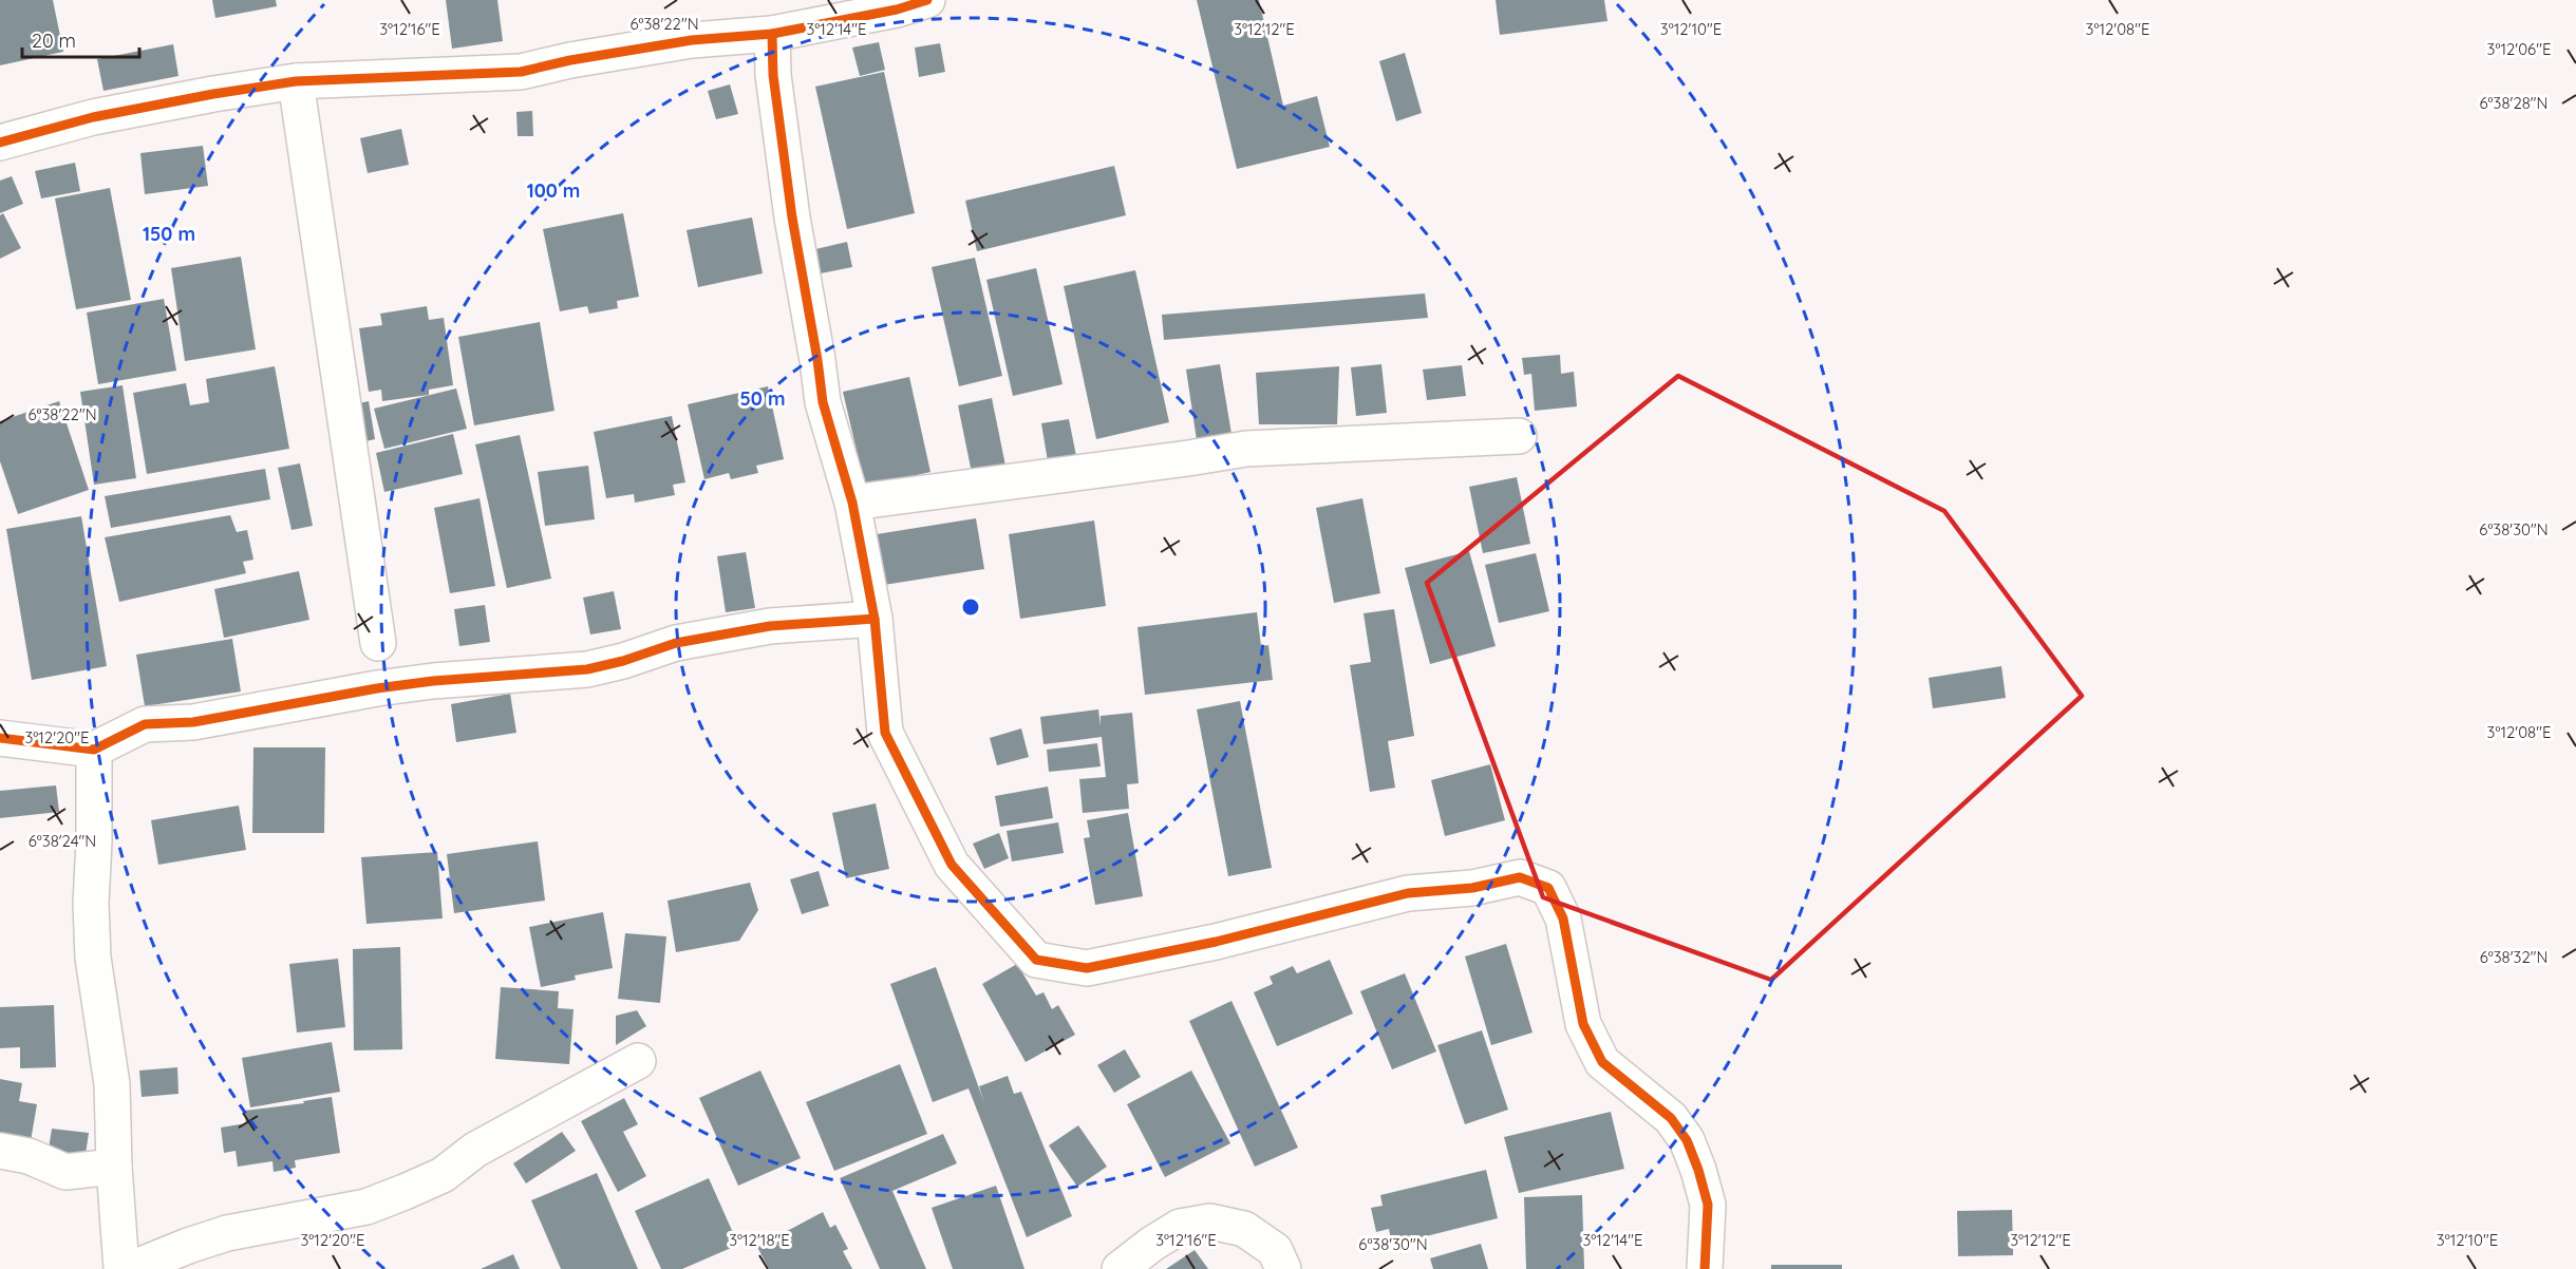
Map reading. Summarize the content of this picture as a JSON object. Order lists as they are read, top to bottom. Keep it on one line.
{"scale_bar":"20 m","coordinates":["6°38'22\"N","3°12'08\"E","3°12'16\"E","3°12'14\"E","3°12'12\"E","3°12'10\"E","3°12'06\"E","6°38'28\"N","6°38'30\"N","3°12'20\"E","6°38'24\"N","6°38'32\"N","3°12'18\"E"],"rings":["100 m","150 m","50 m"]}
